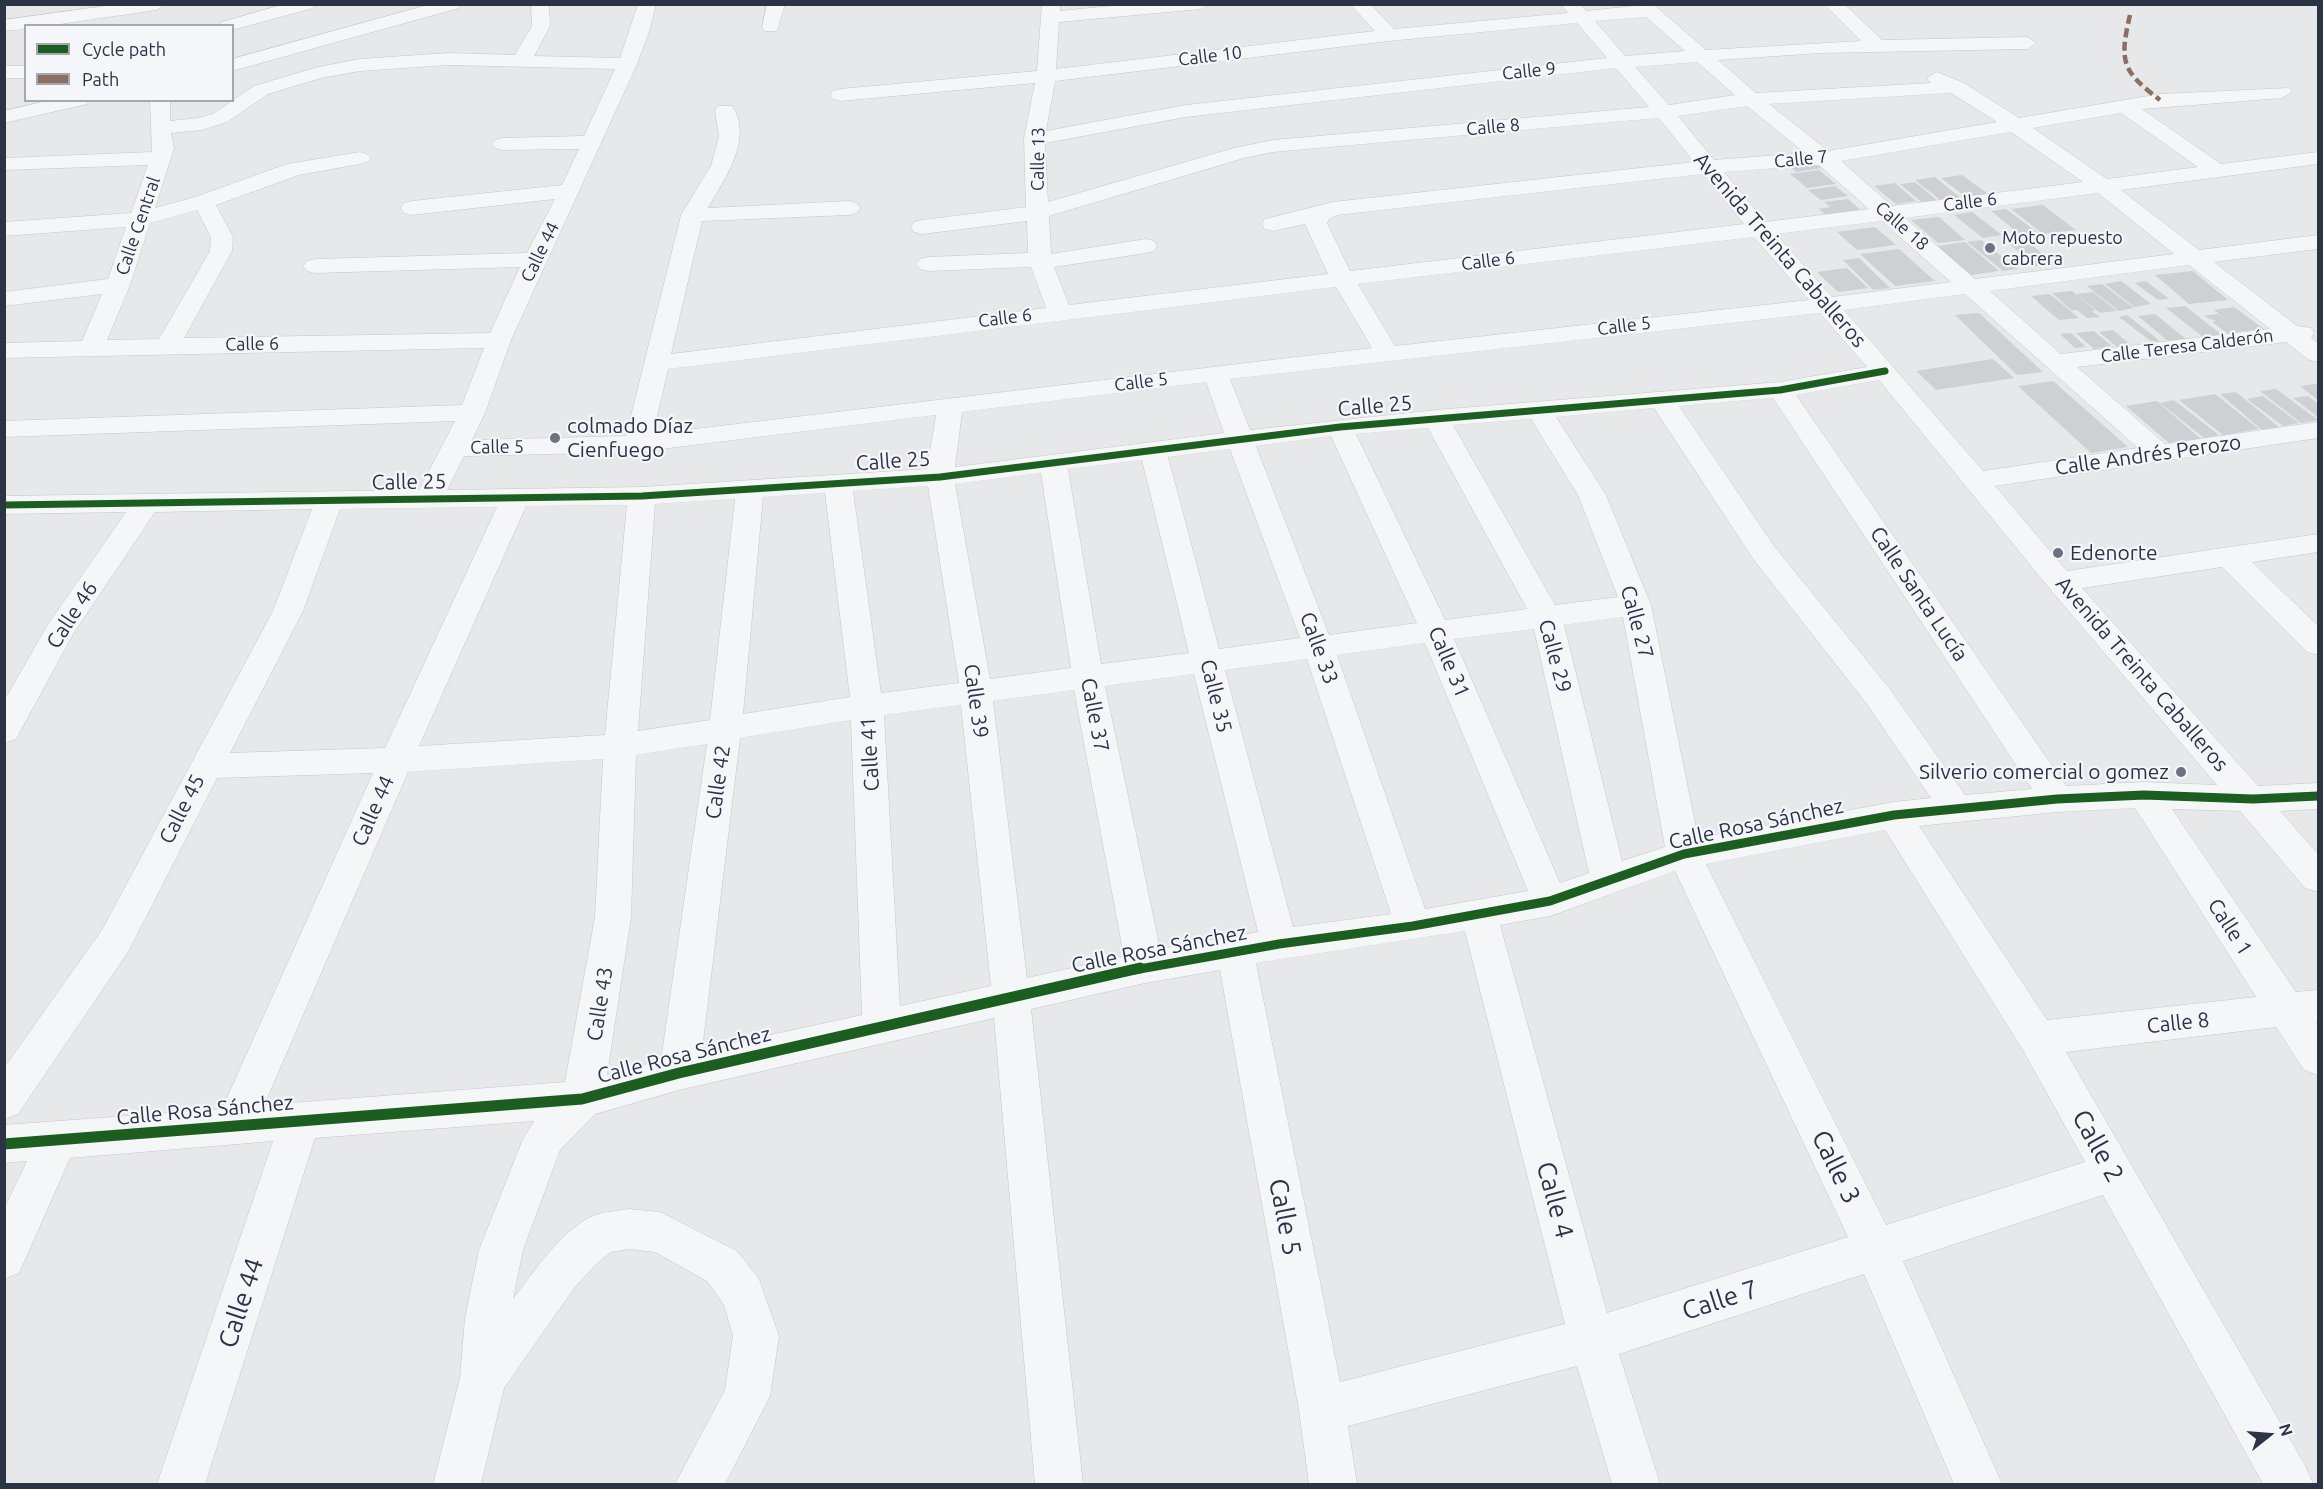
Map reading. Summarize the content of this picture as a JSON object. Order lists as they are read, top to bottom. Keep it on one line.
{"streets":{"street":["Calle 10","Calle 9","Calle 8","Calle 13","Calle 7","Calle 6","Calle Central","Calle 18","Avenida Treinta Caballeros","Calle 44","Calle 5","Calle Teresa Calderón","Calle 25","Calle Andrés Perozo","Calle Santa Lucía","Calle 46","Calle 27","Calle 33","Calle 29","Calle 31","Calle 35","Calle 39","Calle 37","Calle 41","Calle 42","Calle 45","Calle Rosa Sánchez","Calle 1","Calle 43","Calle 2","Calle 3","Calle 4"]},"crossings":[["Calle 10","Calle 13"],["Calle 10","Calle 18"],["Calle 10","Avenida Treinta Caballeros"],["Calle 9","Calle 13"],["Calle 9","Calle 18"],["Calle 9","Avenida Treinta Caballeros"],["Calle 8","Calle 13"],["Calle 8","Calle 18"],["Calle 8","Avenida Treinta Caballeros"],["Calle 8","Calle 1"],["Calle 8","Calle 2"],["Calle 13","Calle 6"],["Calle 7","Calle 18"],["Calle 7","Avenida Treinta Caballeros"],["Calle 7","Calle 5"],["Calle 7","Calle 2"],["Calle 7","Calle 3"],["Calle 7","Calle 4"],["Calle 6","Calle Central"],["Calle 6","Calle 18"],["Calle 6","Avenida Treinta Caballeros"],["Calle 6","Calle 44"],["Calle 18","Calle 5"],["Calle 18","Calle Teresa Calderón"],["Calle 18","Calle Andrés Perozo"],["Avenida Treinta Caballeros","Calle 5"],["Avenida Treinta Caballeros","Calle 25"],["Avenida Treinta Caballeros","Calle Andrés Perozo"],["Avenida Treinta Caballeros","Calle Rosa Sánchez"],["Calle 44","Calle 5"],["Calle 44","Calle 25"],["Calle 44","Calle Rosa Sánchez"],["Calle 5","Calle 33"],["Calle 5","Calle 39"],["Calle 5","Calle Rosa Sánchez"],["Calle 25","Calle Santa Lucía"],["Calle 25","Calle 46"],["Calle 25","Calle 27"],["Calle 25","Calle 33"],["Calle 25","Calle 29"],["Calle 25","Calle 31"],["Calle 25","Calle 35"],["Calle 25","Calle 39"],["Calle 25","Calle 37"],["Calle 25","Calle 41"],["Calle 25","Calle 42"],["Calle 25","Calle 45"],["Calle 25","Calle 43"],["Calle Santa Lucía","Calle Rosa Sánchez"],["Calle 27","Calle Rosa Sánchez"],["Calle 27","Calle 3"],["Calle 33","Calle Rosa Sánchez"],["Calle 29","Calle Rosa Sánchez"],["Calle 31","Calle Rosa Sánchez"],["Calle 35","Calle Rosa Sánchez"],["Calle 39","Calle Rosa Sánchez"],["Calle 37","Calle Rosa Sánchez"],["Calle 41","Calle Rosa Sánchez"],["Calle 42","Calle Rosa Sánchez"],["Calle Rosa Sánchez","Calle 1"],["Calle Rosa Sánchez","Calle 43"],["Calle Rosa Sánchez","Calle 2"],["Calle Rosa Sánchez","Calle 3"],["Calle Rosa Sánchez","Calle 4"]],"places":["Moto repuesto cabrera","colmado Díaz Cienfuego","Edenorte","Silverio comercial o gomez"],"legend":["Cycle path","Path"],"north":"right"}
